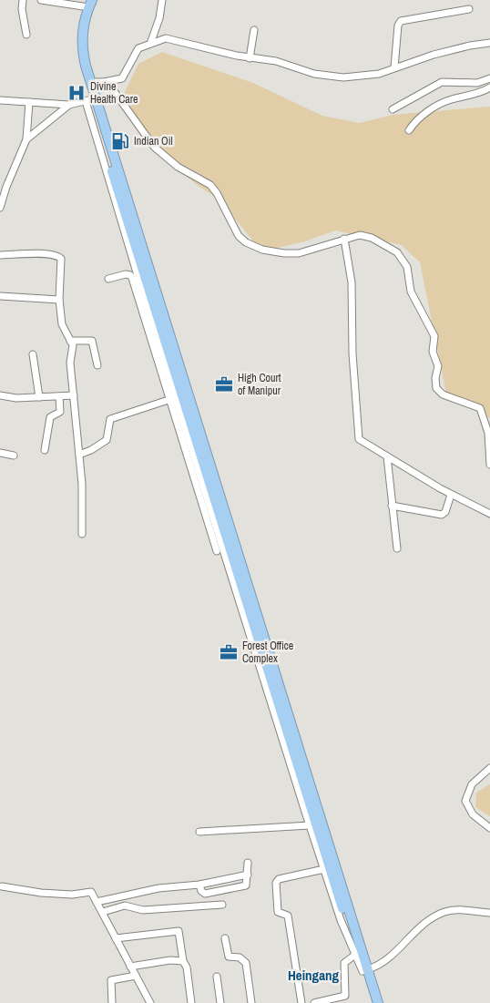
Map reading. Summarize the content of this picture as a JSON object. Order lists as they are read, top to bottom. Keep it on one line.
{"districts":["Heingang"],"places":{"hospital":["Divine Health Care"],"fuel station":["Indian Oil"],"office":["High Court of Manipur","Forest Office Complex"]}}
